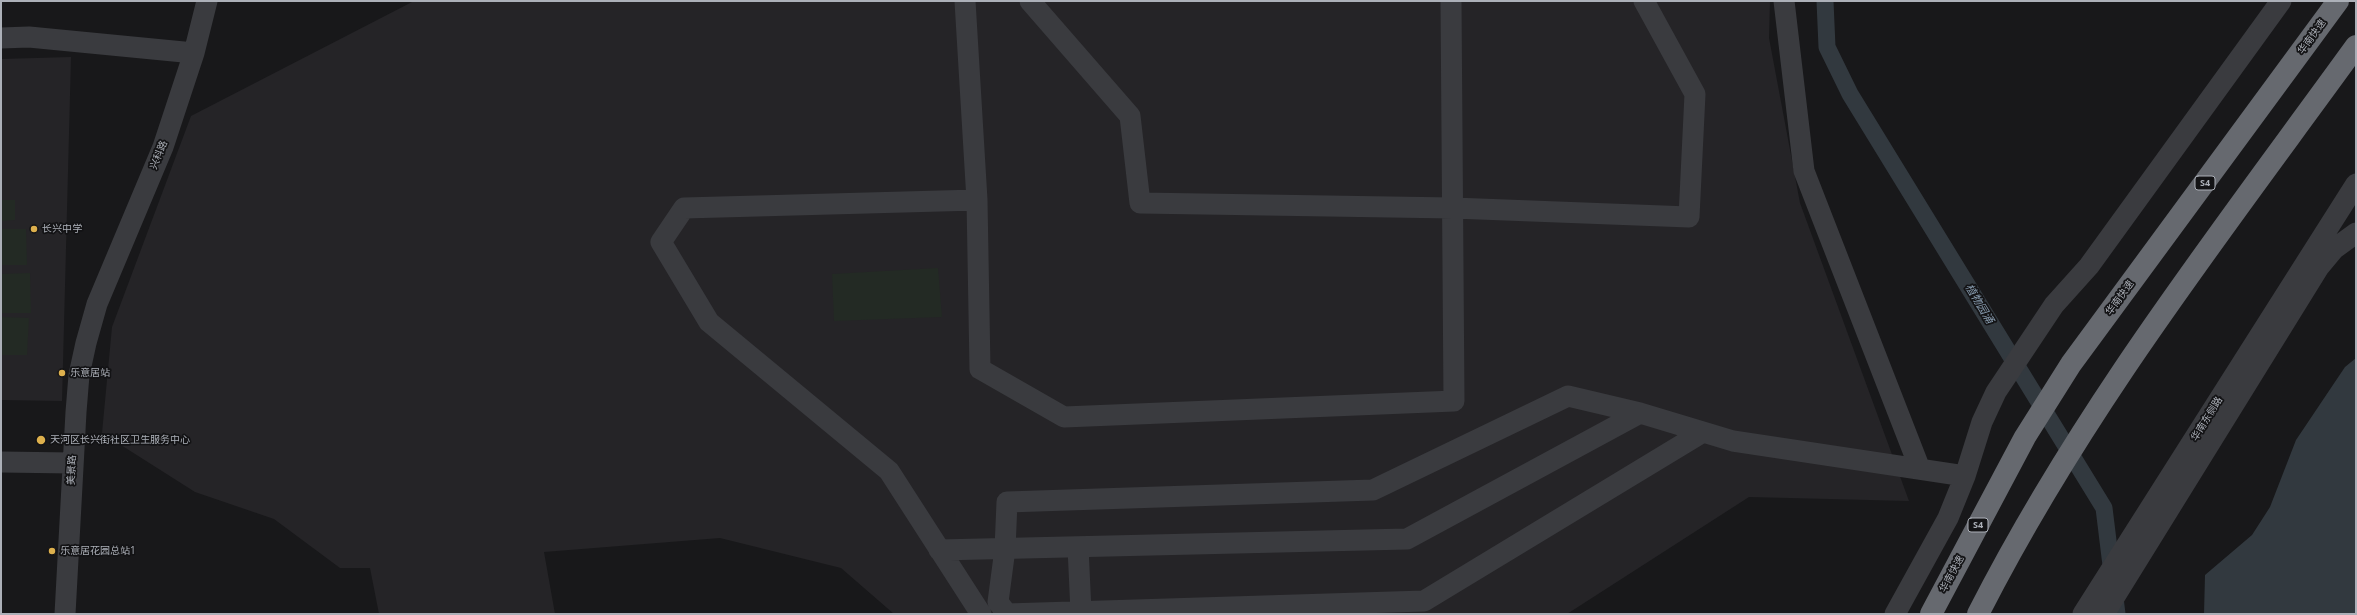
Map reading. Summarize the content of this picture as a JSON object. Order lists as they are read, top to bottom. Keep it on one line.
{"streets":{"highway":["华南快速","S4"],"street":["兴科路","华南东侧路","美景路"]},"crossings":[["兴科路","美景路"]],"water":["植物园涌"],"places":["长兴中学","乐意居站","天河区长兴街社区卫生服务中心","乐意居花园总站1"]}
